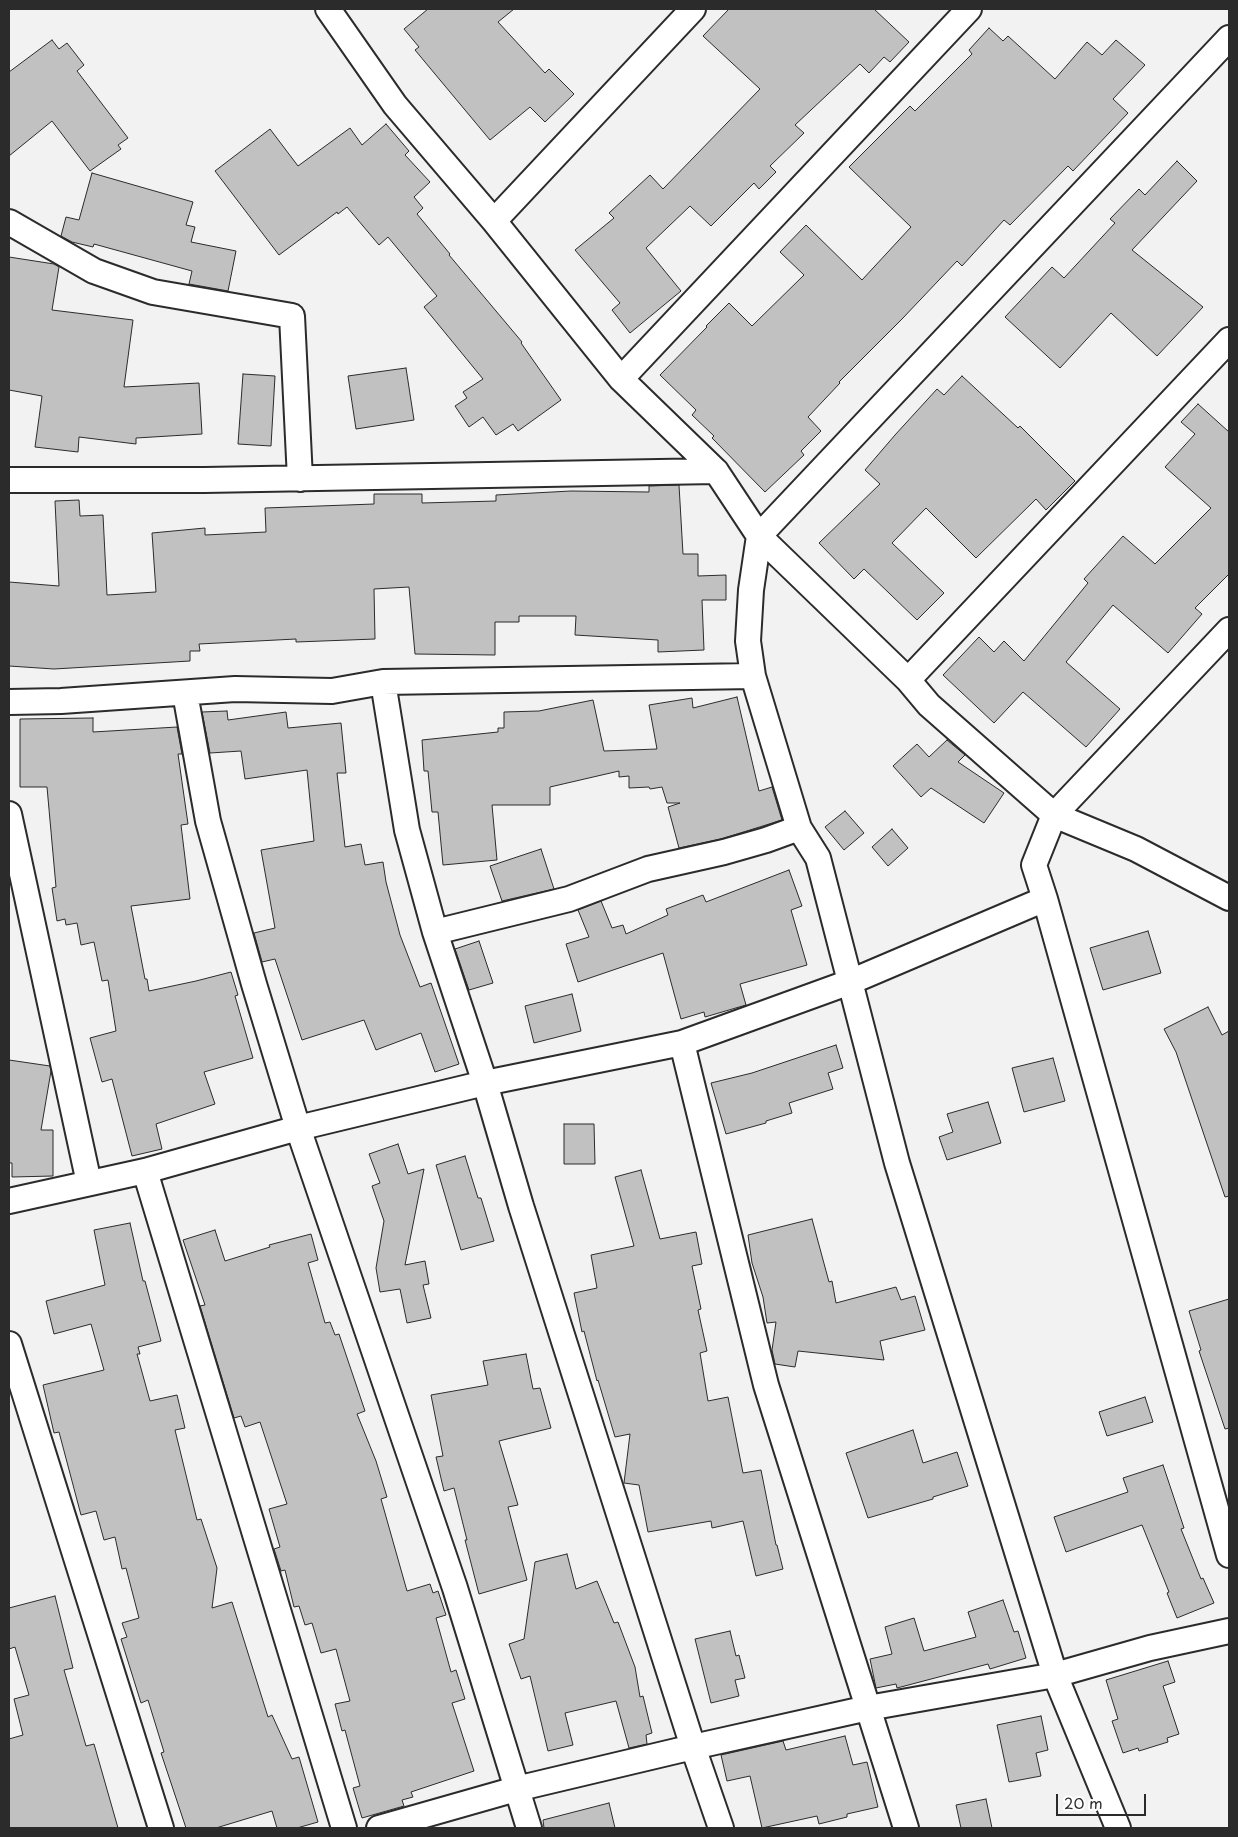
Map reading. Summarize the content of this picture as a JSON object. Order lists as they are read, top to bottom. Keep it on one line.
{"scale_bar":"20 m"}
